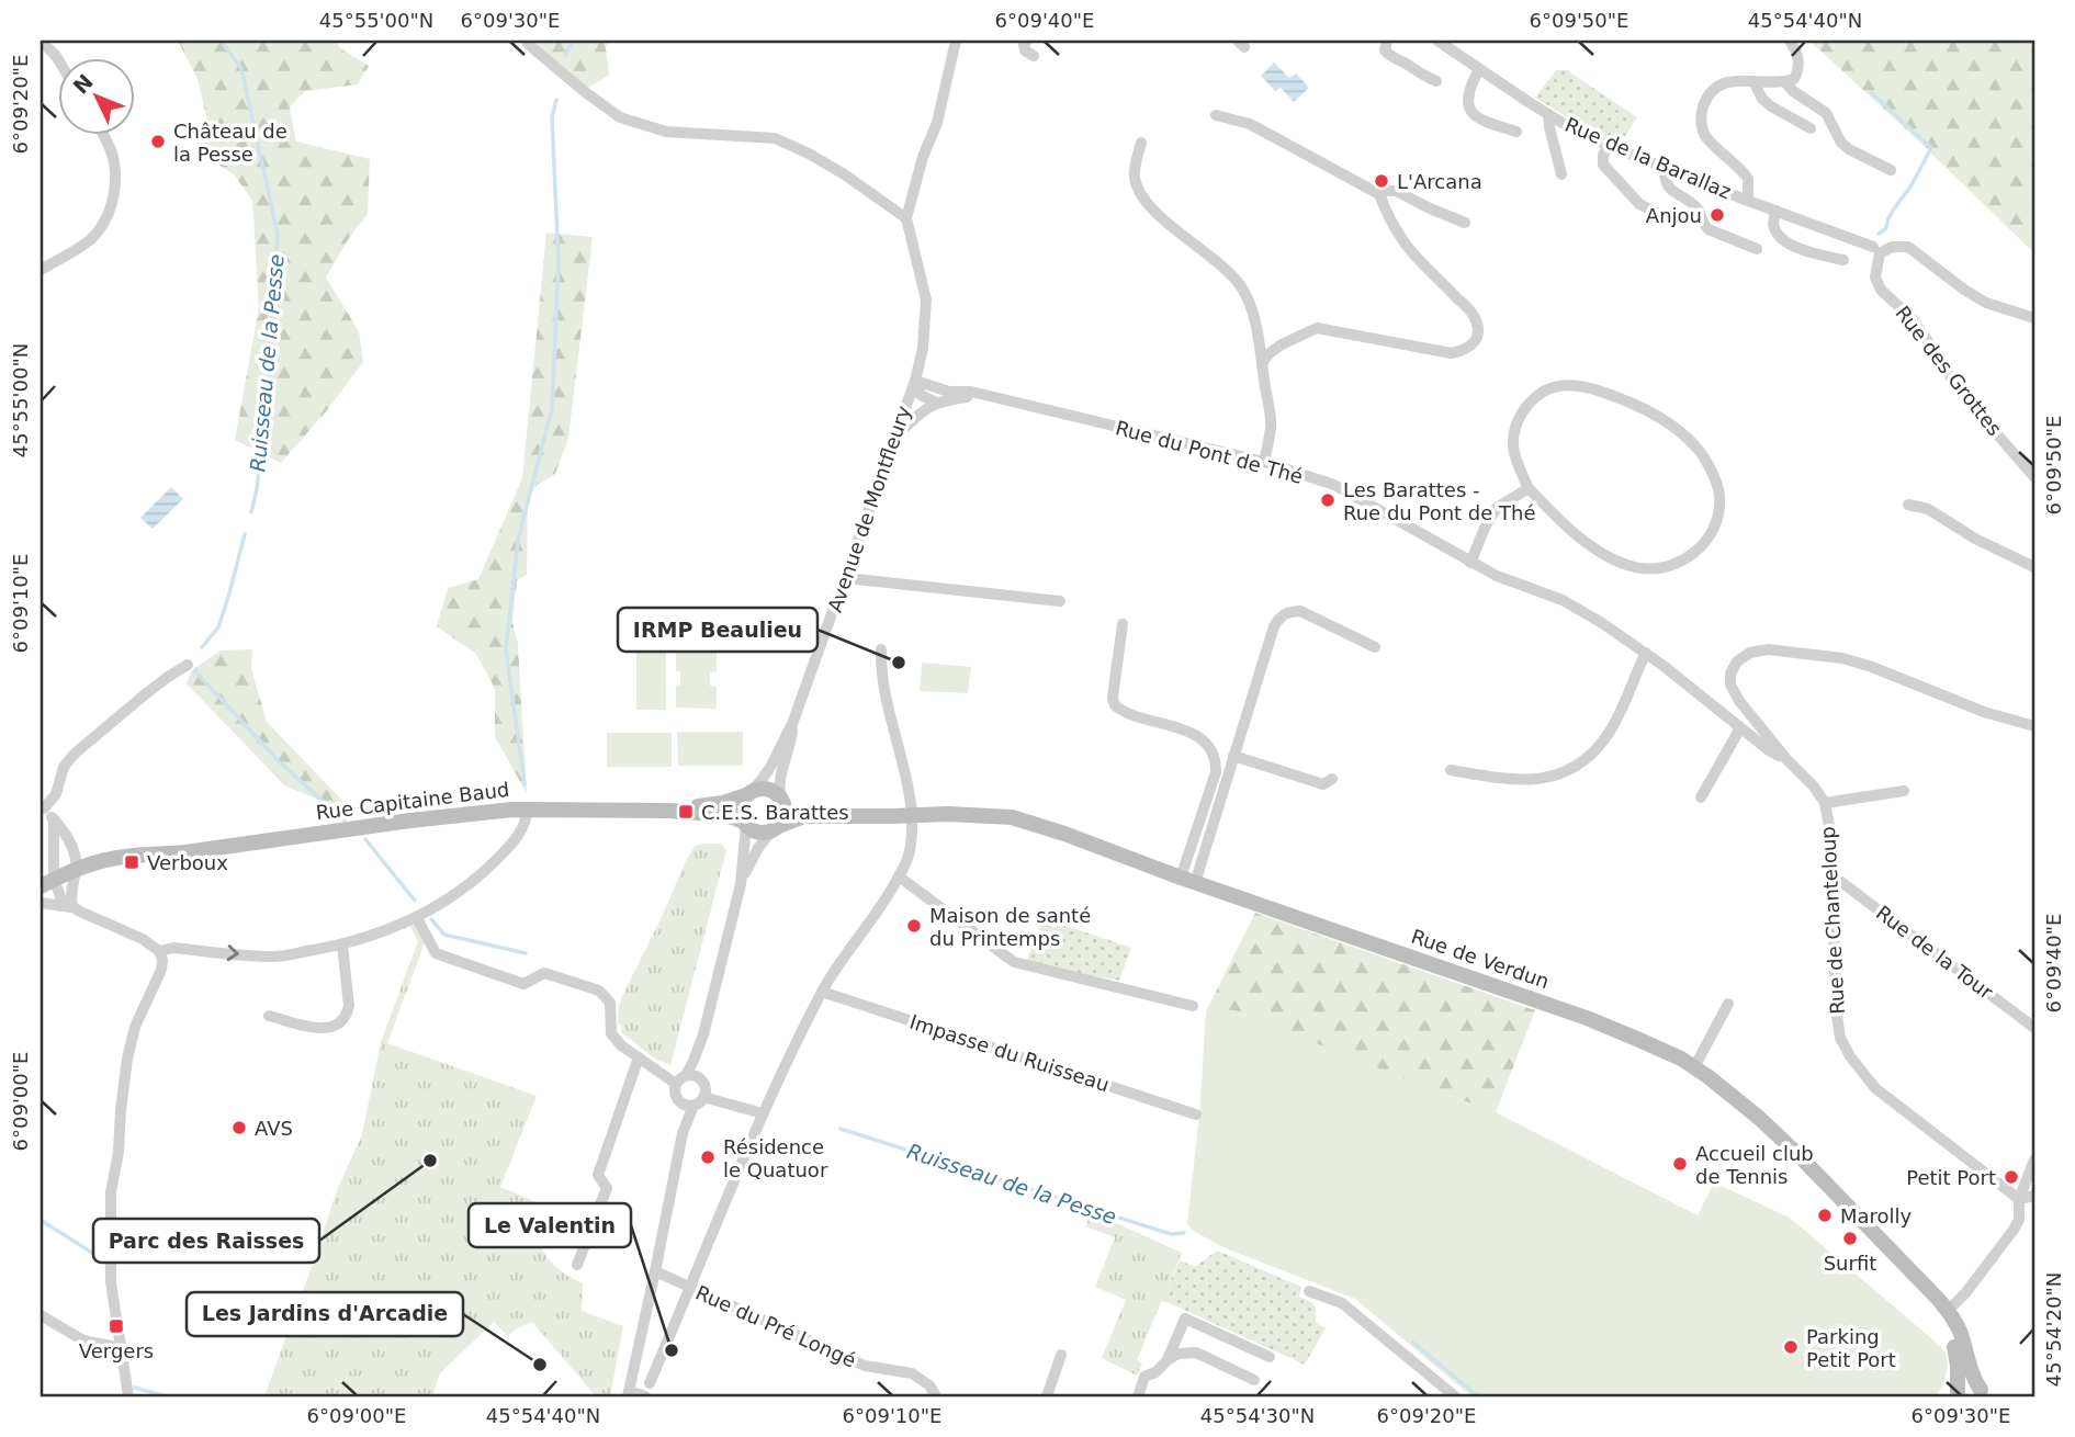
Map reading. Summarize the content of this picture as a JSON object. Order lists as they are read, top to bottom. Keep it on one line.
{"streets":{"main road":["Rue Capitaine Baud","Rue de Verdun"],"street":["Rue de la Barallaz","Rue des Grottes","Rue du Pont de Thé","Avenue de Montfleury","Rue de Chanteloup","Rue de la Tour","Impasse du Ruisseau","Rue du Pré Longé"]},"crossings":[["Rue du Pont de Thé","Avenue de Montfleury"],["Rue du Pont de Thé","Rue de Chanteloup"],["Avenue de Montfleury","Rue Capitaine Baud"],["Avenue de Montfleury","Rue de Verdun"],["Rue Capitaine Baud","Rue de Verdun"],["Rue de Chanteloup","Rue de la Tour"]],"water":["Ruisseau de la Pesse"],"places":{"other":["Château de la Pesse","L'Arcana","Anjou","Les Barattes - Rue du Pont de Thé","IRMP Beaulieu","Maison de santé du Printemps","AVS","Résidence le Quatuor","Parc des Raisses","Accueil club de Tennis","Petit Port","Marolly","Surfit","Parking Petit Port","Le Valentin","Les Jardins d'Arcadie"],"transit":["C.E.S. Barattes","Verboux","Vergers"]},"north":"top left","coordinates":["45°55'00\"N","6°09'30\"E","6°09'40\"E","6°09'50\"E","45°54'40\"N","6°09'20\"E","6°09'10\"E","6°09'00\"E","45°54'20\"N","45°54'30\"N"]}
